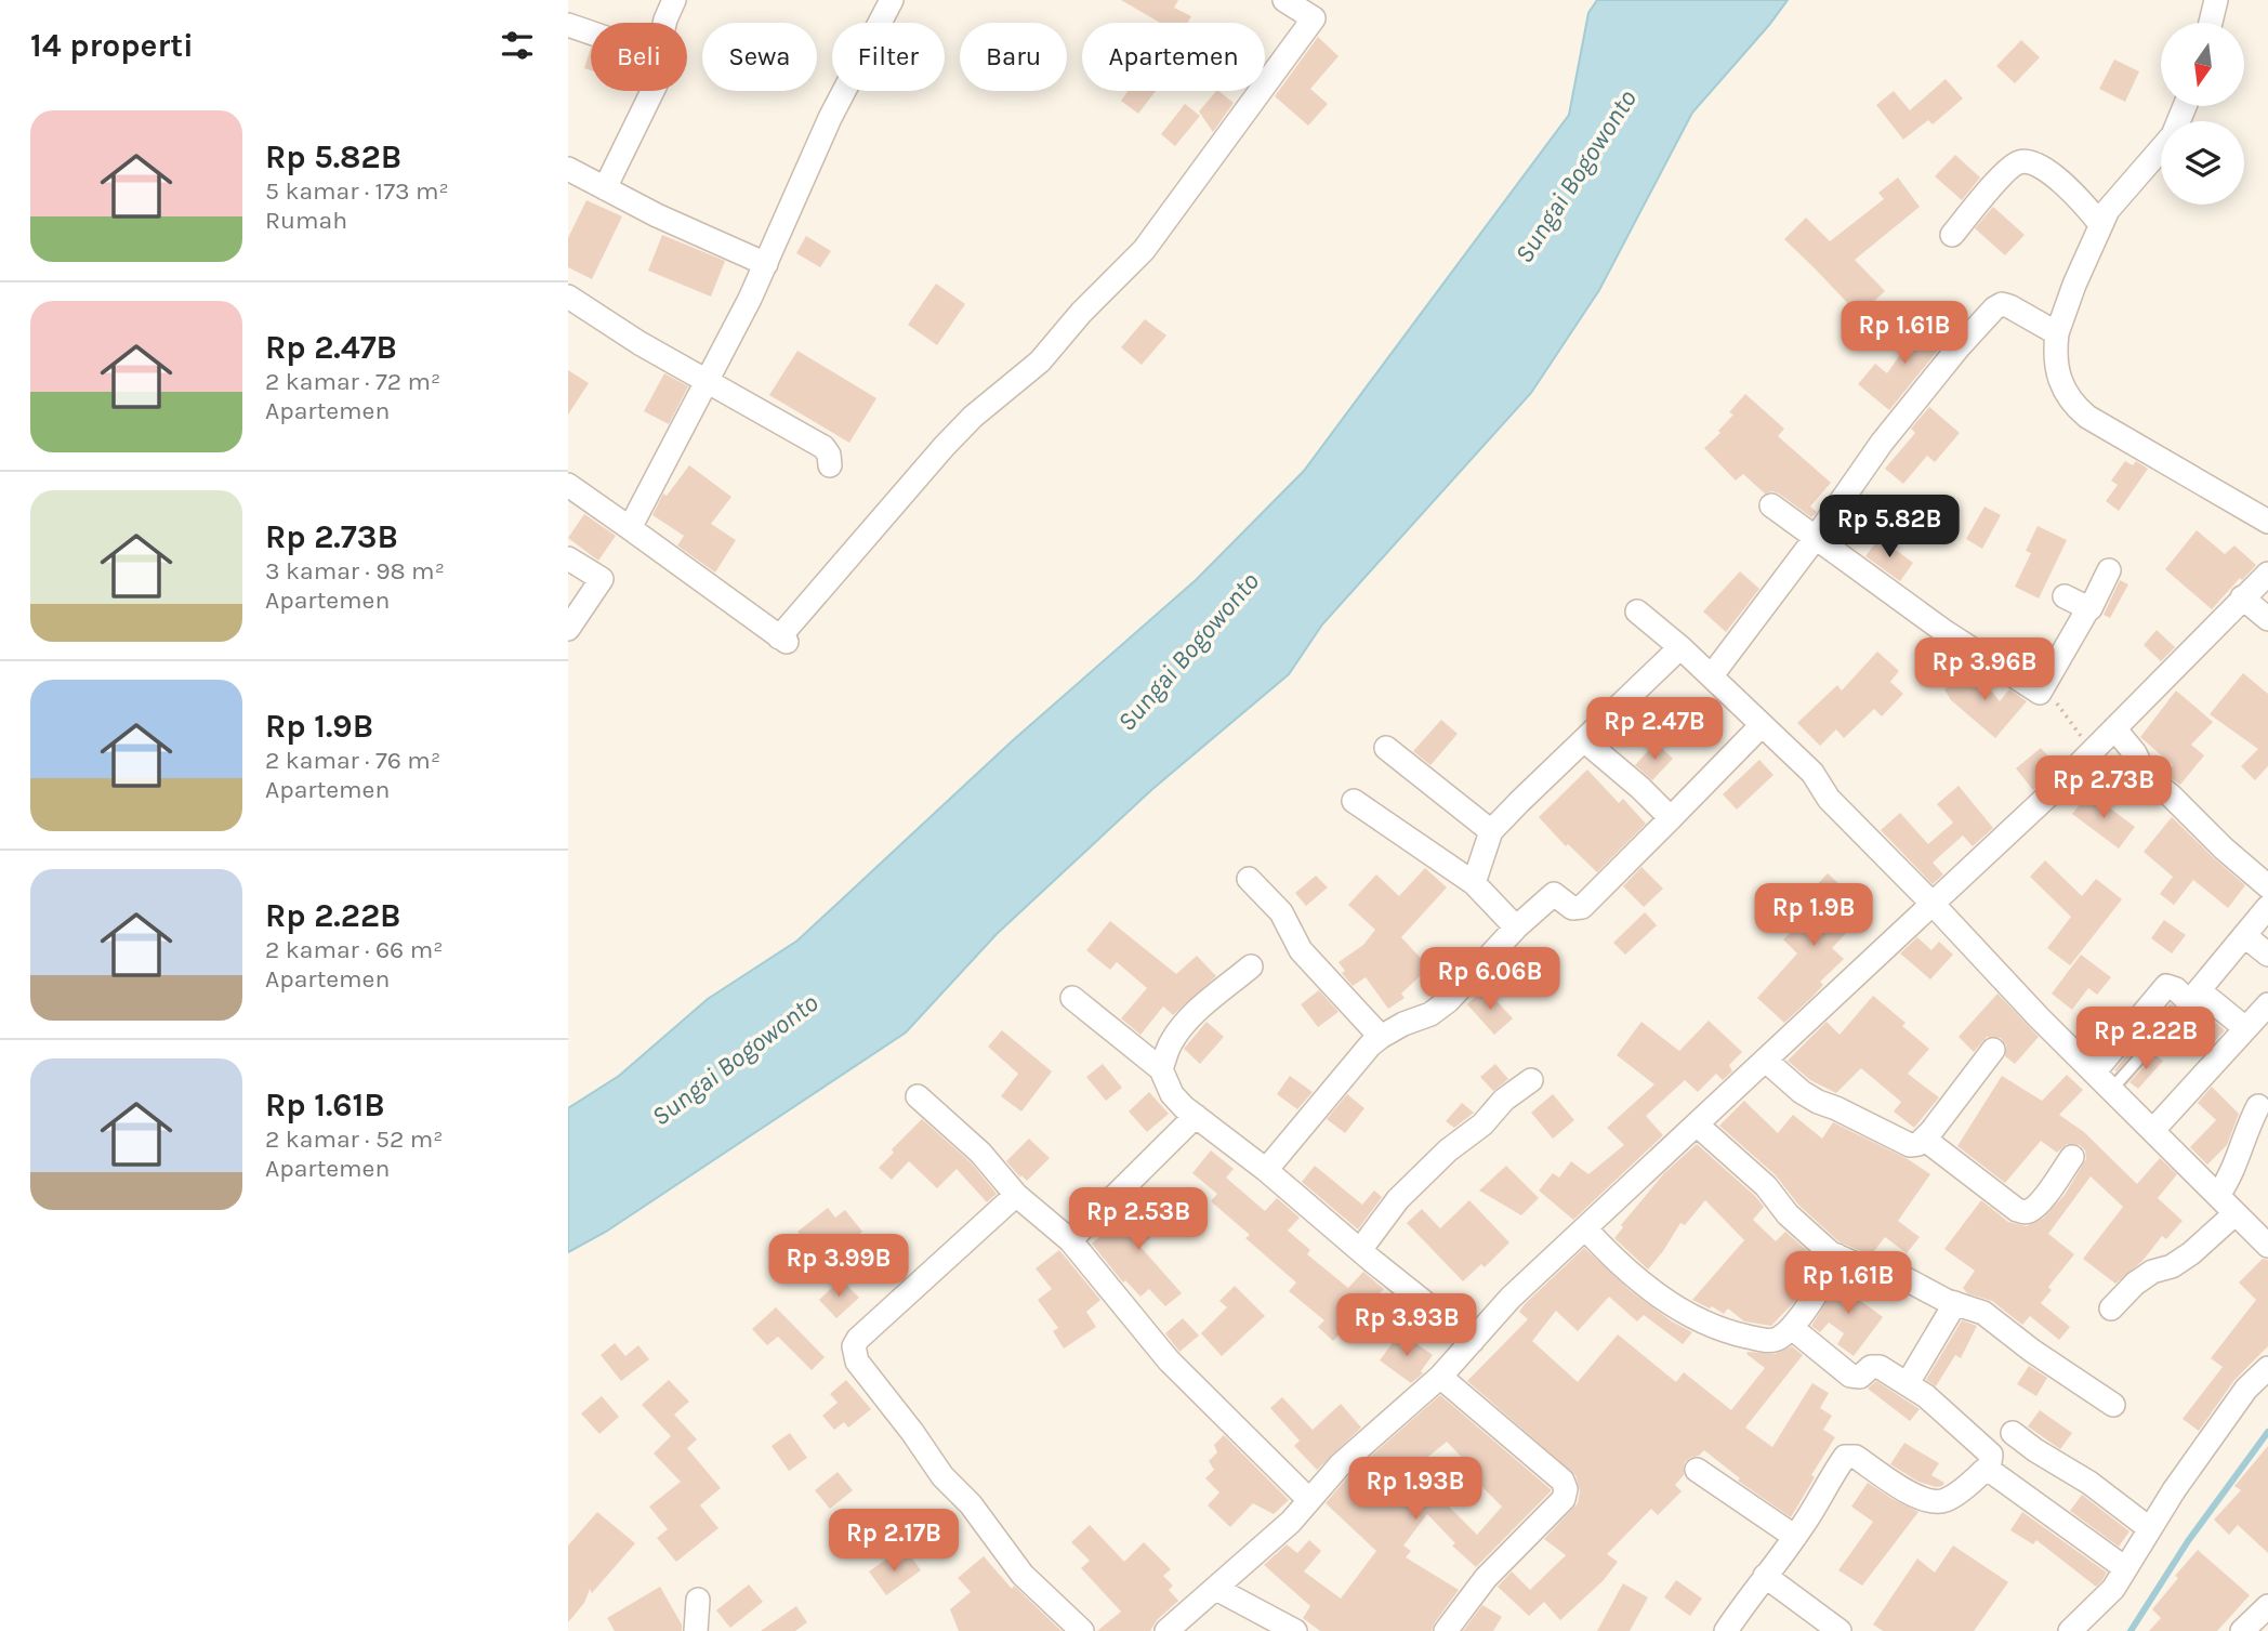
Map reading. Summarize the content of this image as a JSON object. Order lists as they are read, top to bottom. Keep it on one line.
{"water":["Sungai Bogowonto"],"north":"bottom","page":{"heading":"14 properti","chip":["Beli","Sewa","Filter","Baru","Apartemen"],"list":[{"name":"Rp 5.82B","note":"5 kamar · 173 m² · Rumah"},{"name":"Rp 2.47B","note":"2 kamar · 72 m² · Apartemen"},{"name":"Rp 2.73B","note":"3 kamar · 98 m² · Apartemen"},{"name":"Rp 1.9B","note":"2 kamar · 76 m² · Apartemen"},{"name":"Rp 2.22B","note":"2 kamar · 66 m² · Apartemen"},{"name":"Rp 1.61B","note":"2 kamar · 52 m² · Apartemen"}],"price":["Rp 1.61B","Rp 5.82B","Rp 3.96B","Rp 2.47B","Rp 2.73B","Rp 1.9B","Rp 6.06B","Rp 2.22B","Rp 2.53B","Rp 3.99B","Rp 1.61B","Rp 3.93B","Rp 1.93B","Rp 2.17B"]}}
